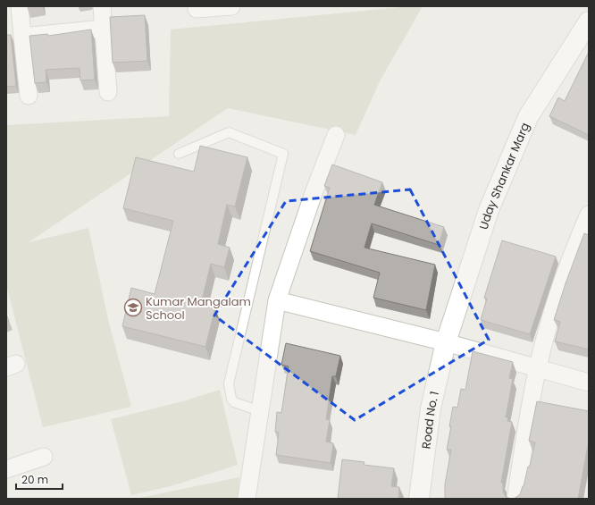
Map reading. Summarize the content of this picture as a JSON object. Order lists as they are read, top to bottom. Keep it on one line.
{"streets":{"street":["Uday Shankar Marg","Road No. 1"]},"crossings":[["Uday Shankar Marg","Road No. 1"]],"places":{"school or university":["Kumar Mangalam School"]},"scale_bar":"20 m"}
